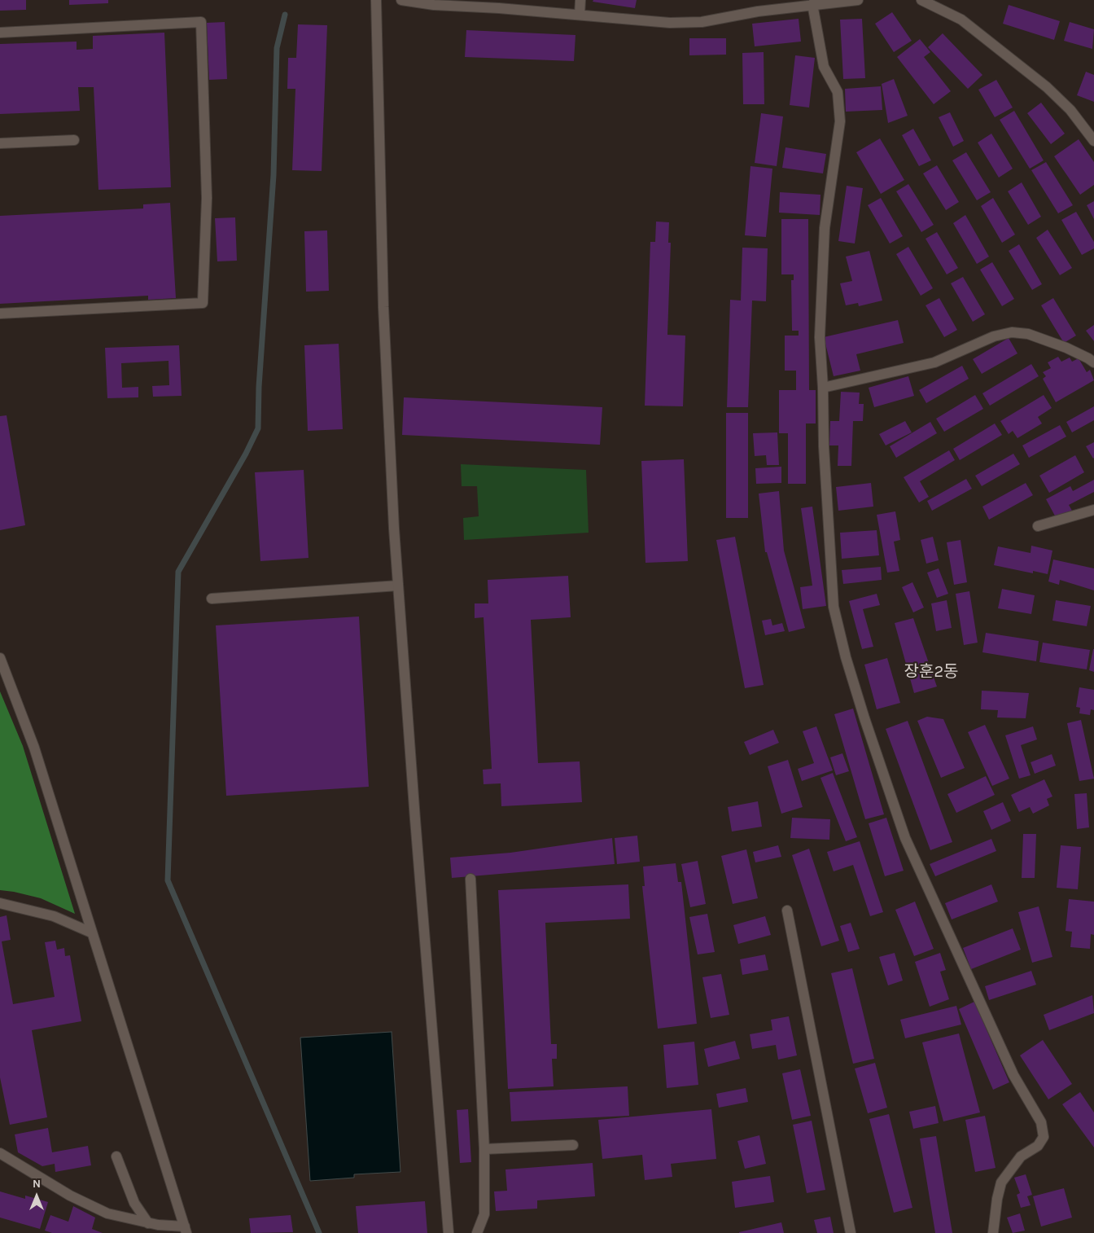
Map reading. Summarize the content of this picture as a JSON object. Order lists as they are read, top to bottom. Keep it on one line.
{"districts":["장훈2동"],"north":"top"}
